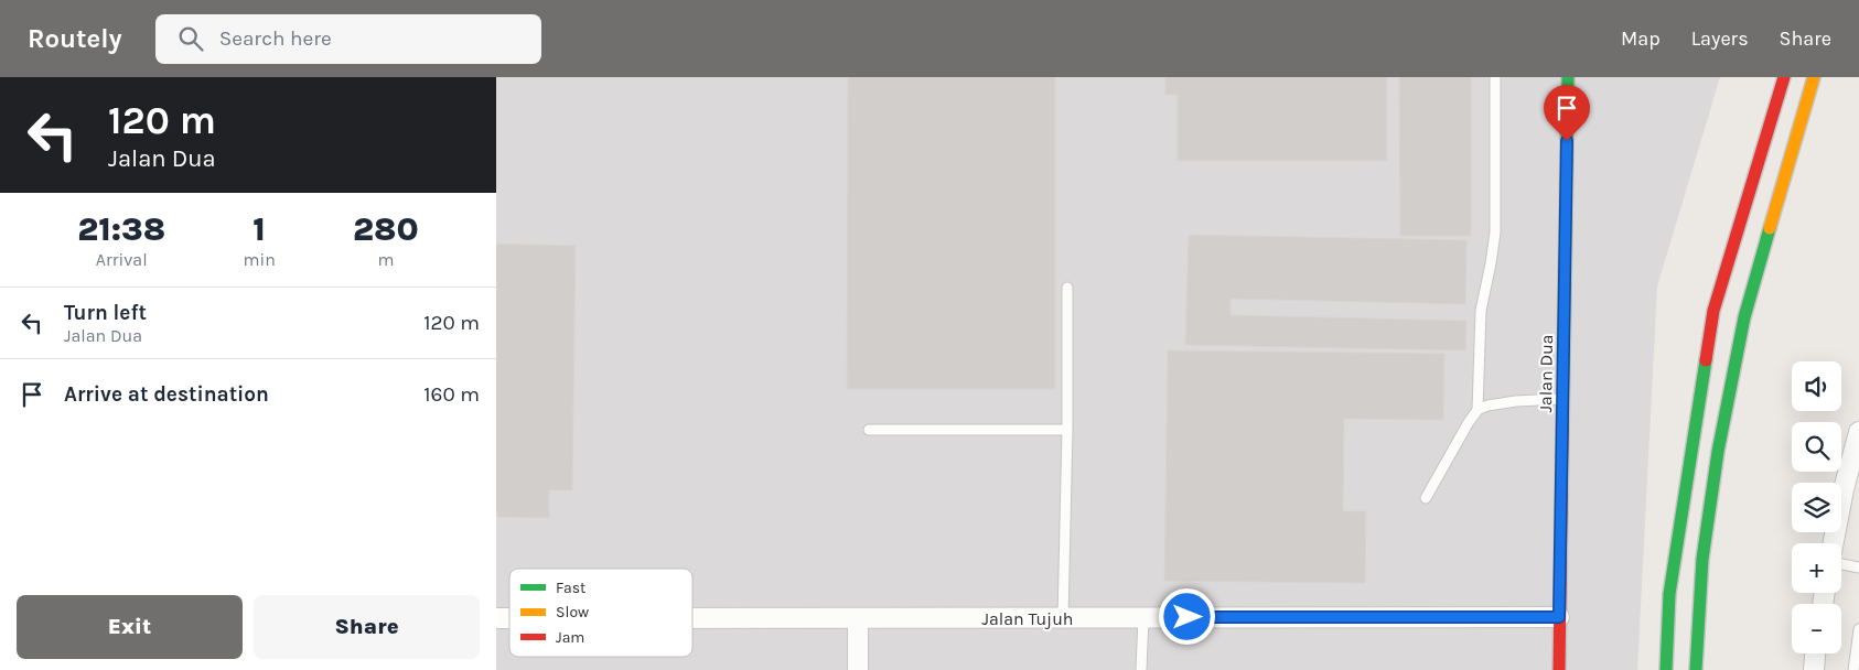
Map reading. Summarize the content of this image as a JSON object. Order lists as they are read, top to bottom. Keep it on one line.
{"streets":{"main road":["Jalan Dua"],"street":["Jalan Tujuh"]},"crossings":[["Jalan Dua","Jalan Tujuh"]],"legend":["Fast","Slow","Jam"],"page":{"header":"Routely","search":"Search here","nav":["Map","Layers","Share"],"turn":["120 m","Jalan Dua"],"eta":["21:38","Arrival","1","min","280","m"],"list":[{"name":"Turn left","note":"Jalan Dua","value":"120 m"},{"name":"Arrive at destination","value":"160 m"}],"map_buttons":["+","−"],"buttons":["Exit","Share"]}}
